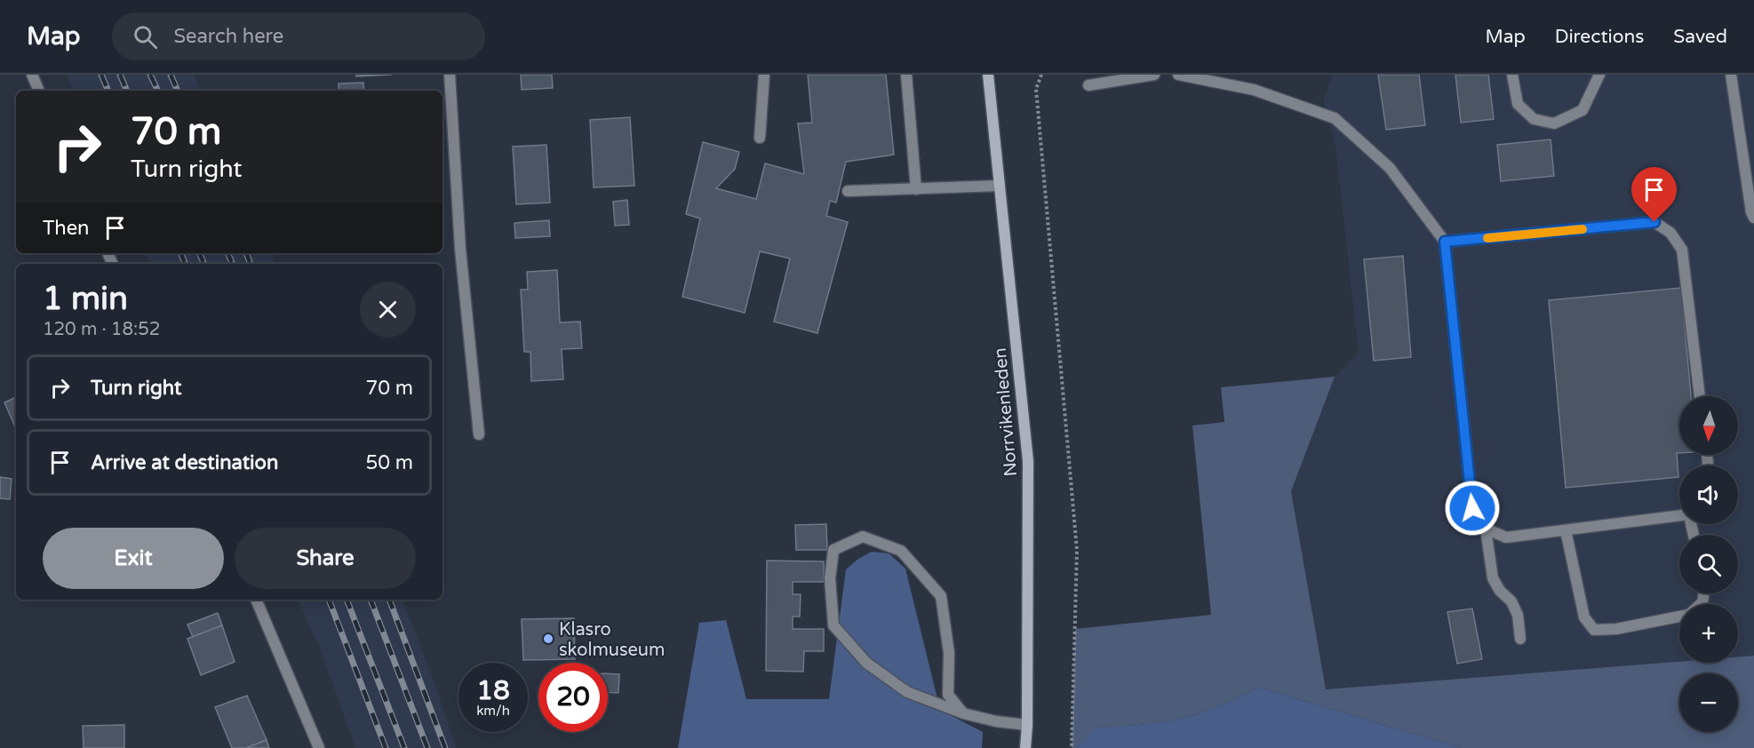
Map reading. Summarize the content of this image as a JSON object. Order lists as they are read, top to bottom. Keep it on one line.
{"streets":{"main road":["Norrvikenleden"]},"places":["Klasro skolmuseum"],"north":"bottom","page":{"header":"Map","search":"Search here","nav":["Map","Directions","Saved"],"turn":["70 m","Turn right"],"then":"Then","heading":["1 min","120 m · 18:52"],"list":[{"name":"Turn right","value":"70 m"},{"name":"Arrive at destination","value":"50 m"}],"map_buttons":["+","−"],"buttons":["Exit","Share"],"speed":"18 km/h","limit":"20"}}
